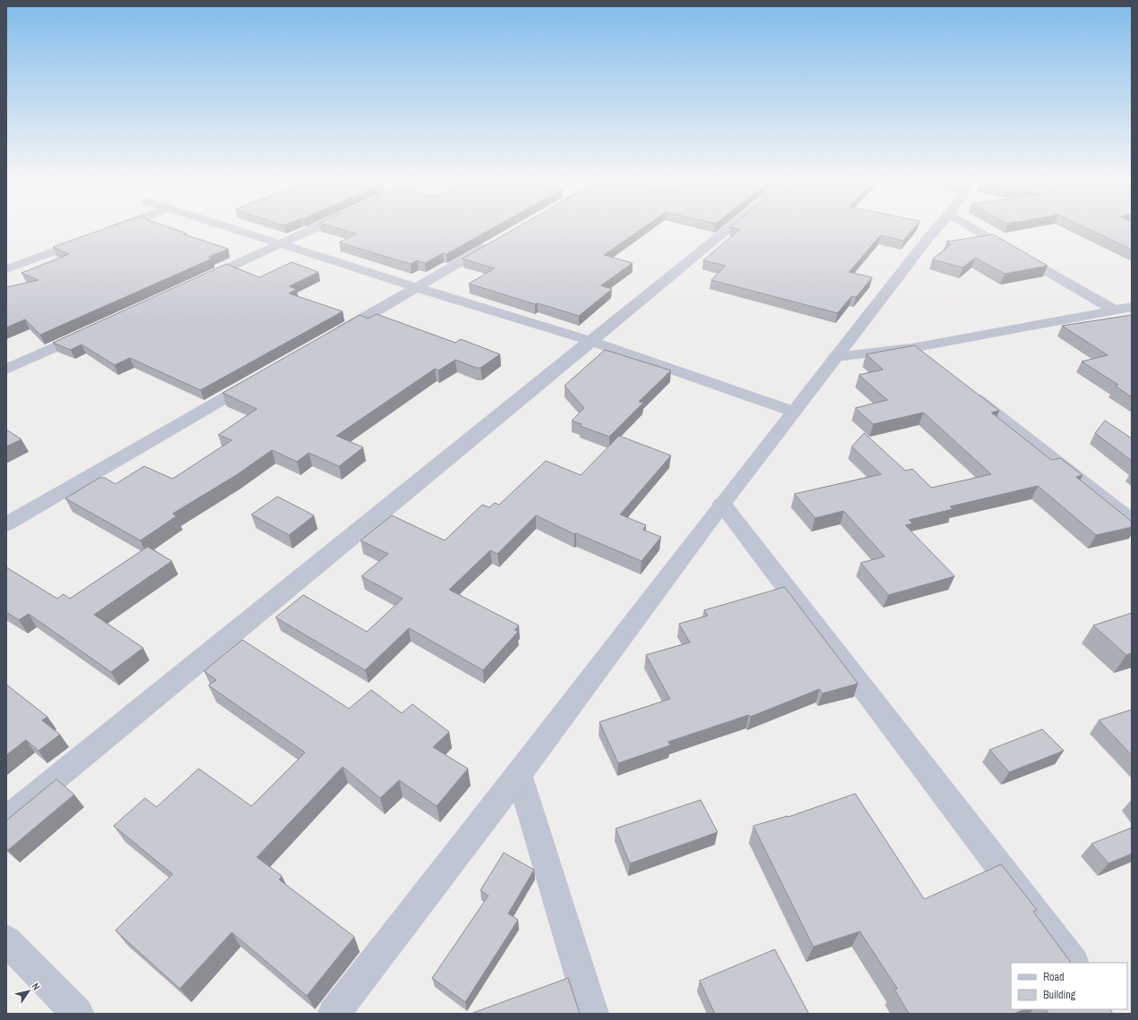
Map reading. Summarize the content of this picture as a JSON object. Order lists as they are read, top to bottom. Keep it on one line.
{"legend":["Road","Building"],"north":"top right"}
